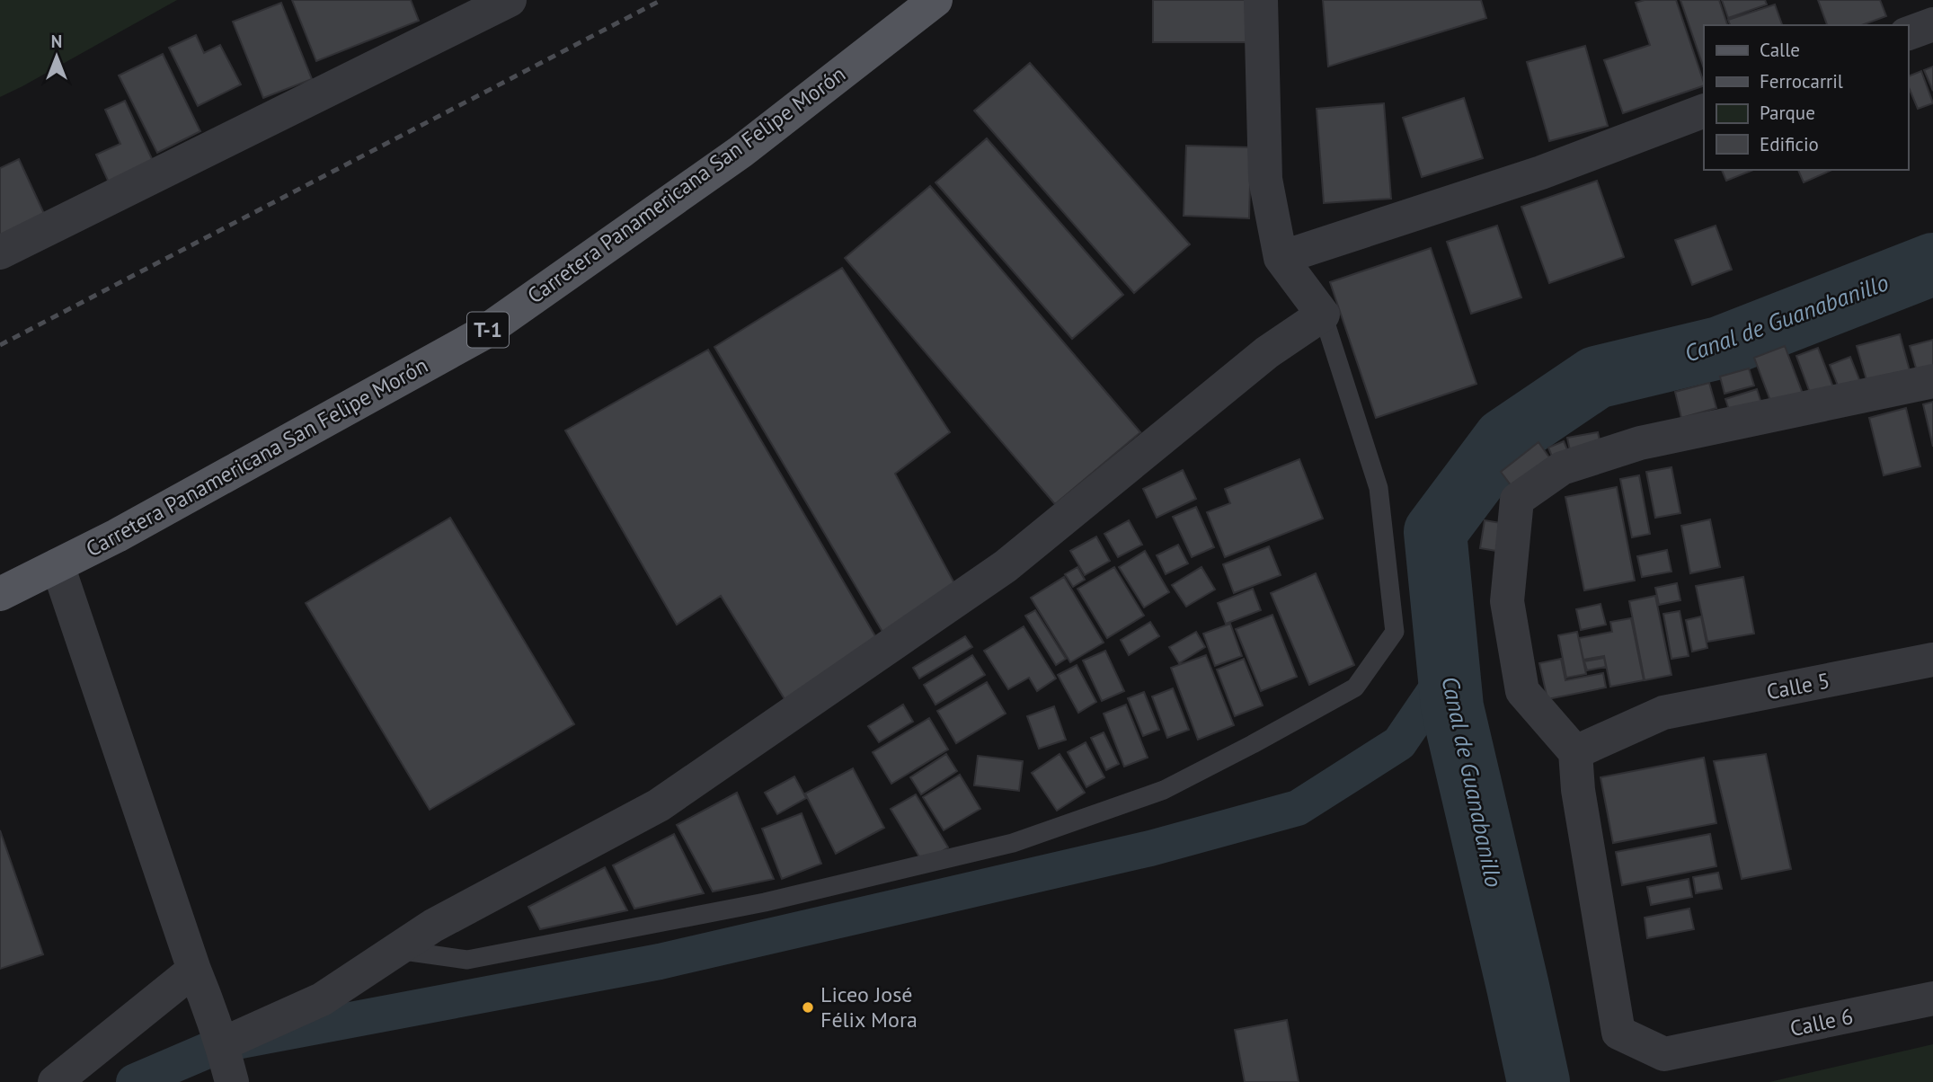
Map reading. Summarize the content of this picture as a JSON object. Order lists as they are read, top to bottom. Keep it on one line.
{"streets":{"main road":["Carretera Panamericana San Felipe Morón","T-1"],"street":["Calle 5","Calle 6"]},"crossings":[["Calle 5","Calle 6"]],"water":["Canal de Guanabanillo"],"places":["Liceo José Félix Mora"],"legend":["Calle","Ferrocarril","Parque","Edificio"],"north":"top"}
